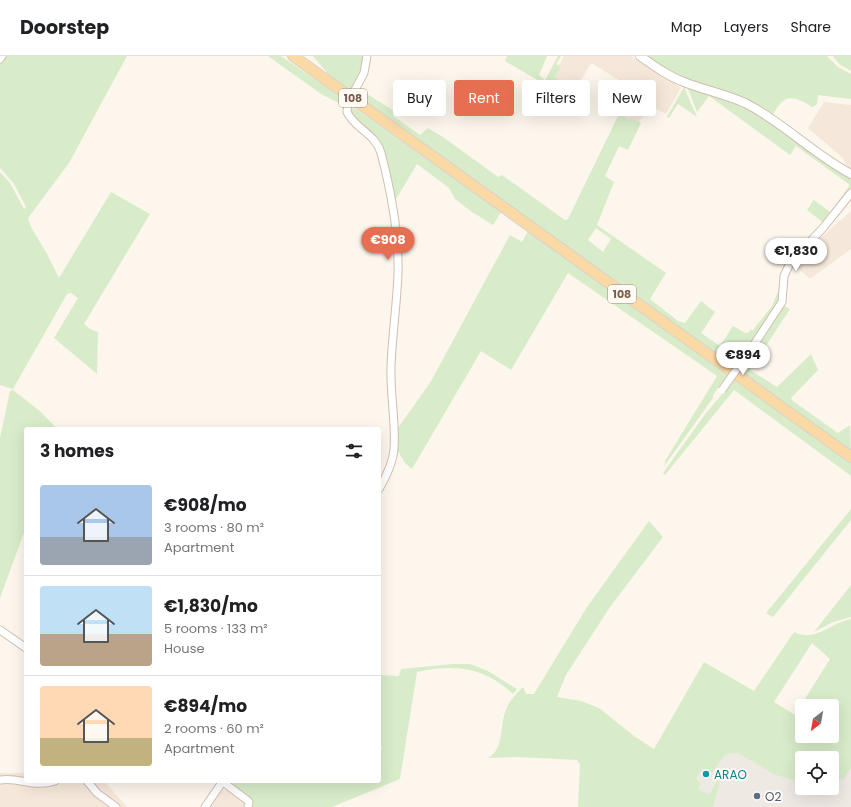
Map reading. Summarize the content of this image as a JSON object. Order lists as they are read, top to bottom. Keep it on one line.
{"streets":{"main road":["108"]},"places":["ARAO","O2"],"north":"bottom left","page":{"header":"Doorstep","nav":["Map","Layers","Share"],"chip":["Buy","Rent","Filters","New"],"price":["€908","€1,830","€894"],"heading":"3 homes","list":[{"name":"€908/mo","note":"3 rooms · 80 m² · Apartment"},{"name":"€1,830/mo","note":"5 rooms · 133 m² · House"},{"name":"€894/mo","note":"2 rooms · 60 m² · Apartment"}]}}
